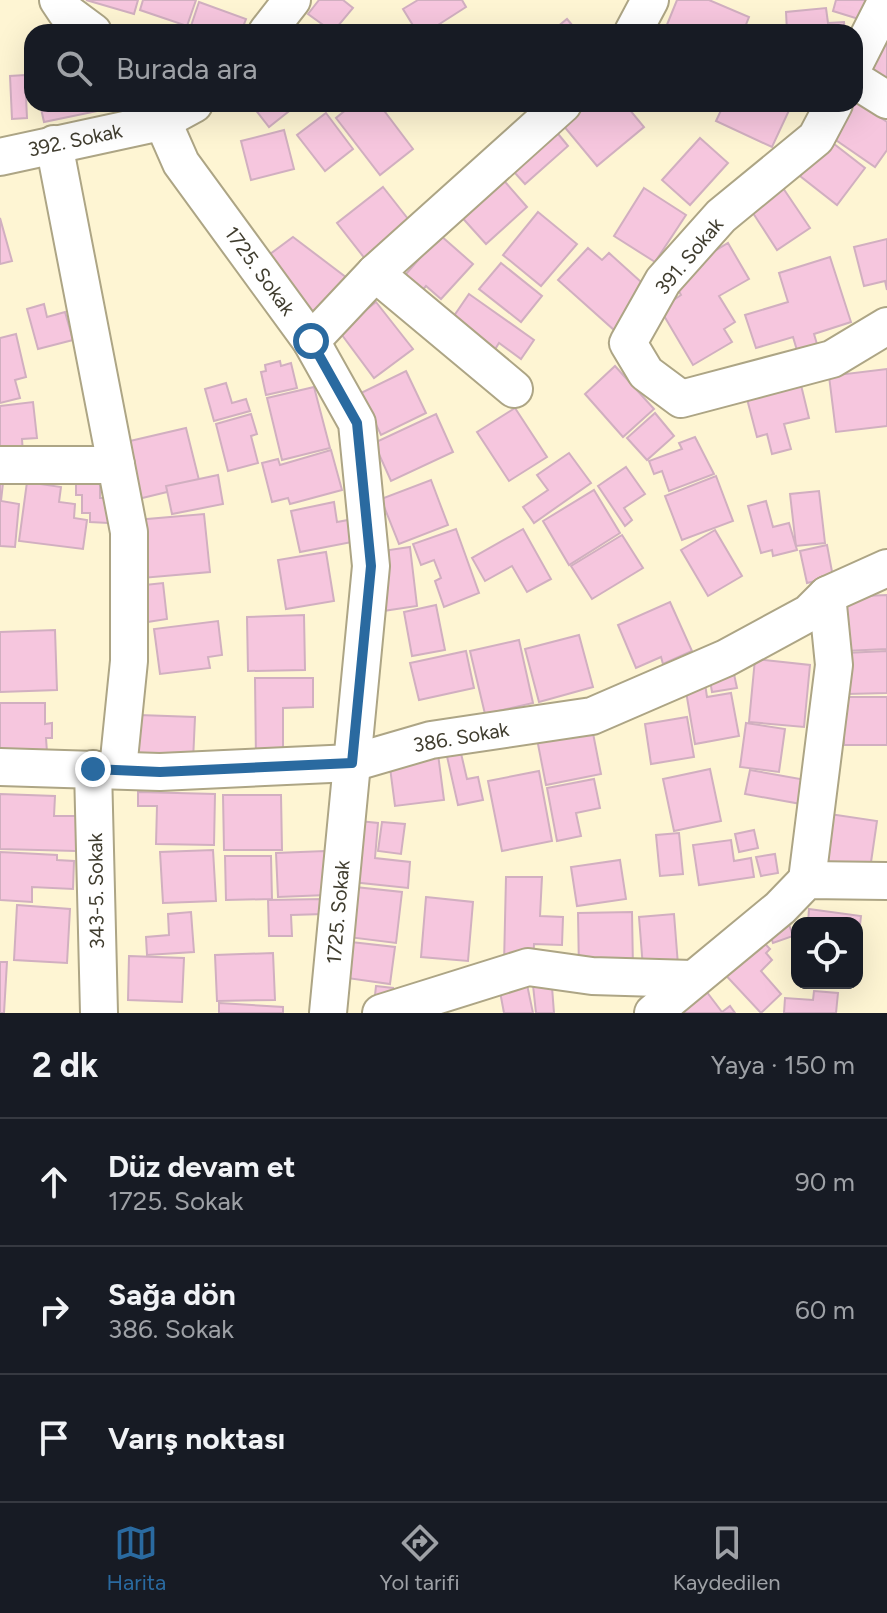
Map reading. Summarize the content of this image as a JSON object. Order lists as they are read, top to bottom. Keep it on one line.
{"streets":{"street":["392. Sokak","391. Sokak","1725. Sokak","386. Sokak","343-5. Sokak"]},"crossings":[["392. Sokak","1725. Sokak"],["392. Sokak","343-5. Sokak"],["1725. Sokak","386. Sokak"],["386. Sokak","343-5. Sokak"]],"page":{"search":"Burada ara","heading":["2 dk","Yaya · 150 m"],"list":[["Düz devam et","1725. Sokak","90 m"],["Sağa dön","386. Sokak","60 m"],"Varış noktası"],"nav":["Harita","Yol tarifi","Kaydedilen"]}}
